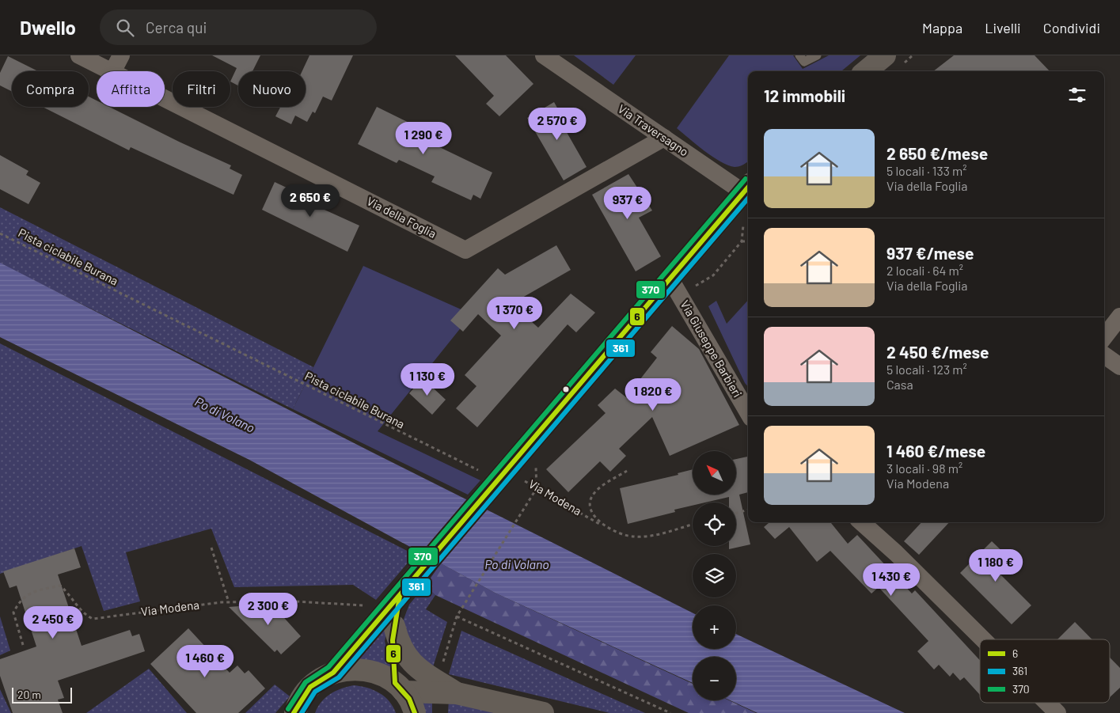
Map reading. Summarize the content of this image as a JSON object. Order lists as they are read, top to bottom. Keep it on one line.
{"streets":{"street":["Via Traversagno","Via della Foglia","Via Giuseppe Barbieri"],"path":["Pista ciclabile Burana","Via Modena"]},"crossings":[["Via Traversagno","Via della Foglia"]],"water":["Po di Volano"],"lines":["transit line 370","transit line 6","transit line 361"],"legend":["6","361","370"],"scale_bar":"20 m","north":"top left","page":{"header":"Dwello","search":"Cerca qui","nav":["Mappa","Livelli","Condividi"],"chip":["Compra","Affitta","Filtri","Nuovo"],"heading":"12 immobili","price":["2 570 €","1 290 €","2 650 €","937 €","1 370 €","1 130 €","1 820 €","1 180 €","1 430 €","2 300 €","2 450 €","1 460 €"],"list":[{"name":"2 650 €/mese","note":"5 locali · 133 m² · Via della Foglia"},{"name":"937 €/mese","note":"2 locali · 64 m² · Via della Foglia"},{"name":"2 450 €/mese","note":"5 locali · 123 m² · Casa"},{"name":"1 460 €/mese","note":"3 locali · 98 m² · Via Modena"}],"map_buttons":["+","−"],"scale":"20 m"}}
